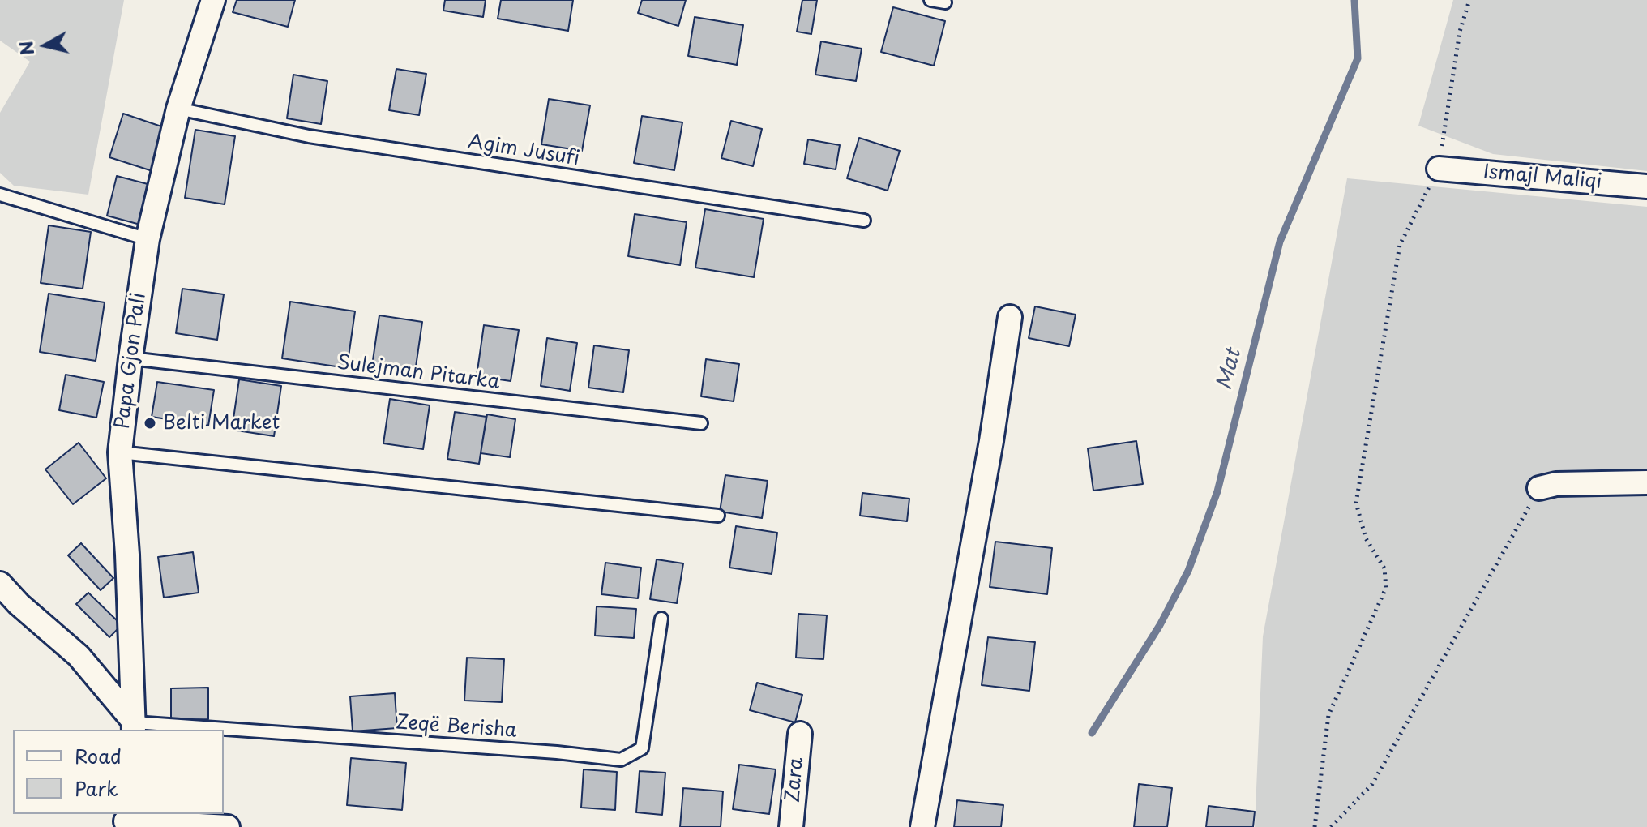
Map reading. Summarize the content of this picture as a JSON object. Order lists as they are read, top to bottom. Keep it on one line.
{"streets":{"street":["Ismajl Maliqi","Papa Gjon Pali","Zara"],"lane":["Agim Jusufi","Sulejman Pitarka","Zeqë Berisha"]},"crossings":[["Agim Jusufi","Papa Gjon Pali"],["Papa Gjon Pali","Sulejman Pitarka"],["Papa Gjon Pali","Zeqë Berisha"]],"water":["Mat"],"places":["Belti Market"],"legend":["Road","Park"],"north":"left"}
